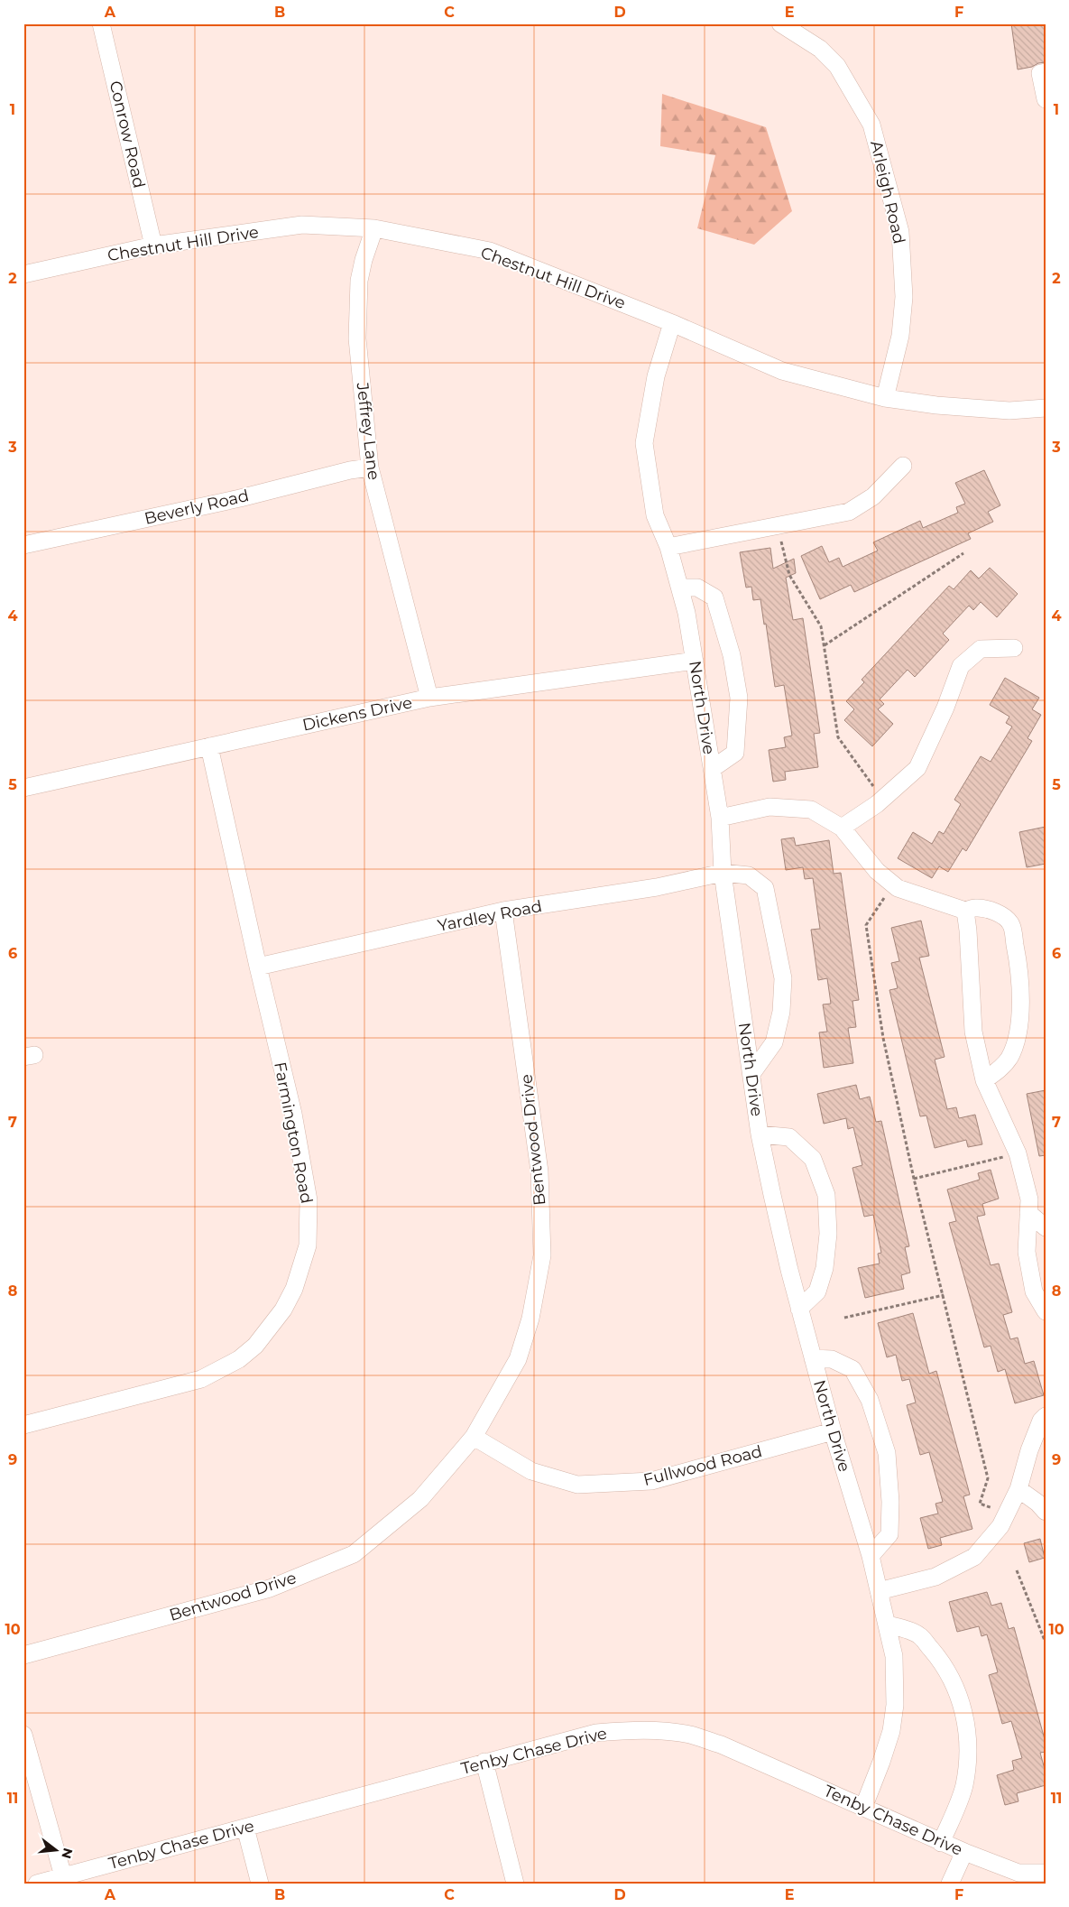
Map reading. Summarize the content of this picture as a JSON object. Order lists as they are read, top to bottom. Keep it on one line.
{"streets":{"street":["Conrow Road","Arleigh Road","Chestnut Hill Drive","Jeffrey Lane","Beverly Road","North Drive","Dickens Drive","Yardley Road","Farmington Road","Bentwood Drive","Fullwood Road","Tenby Chase Drive"]},"crossings":[["Conrow Road","Chestnut Hill Drive"],["Arleigh Road","Chestnut Hill Drive"],["Chestnut Hill Drive","Jeffrey Lane"],["Chestnut Hill Drive","North Drive"],["Jeffrey Lane","Beverly Road"],["Jeffrey Lane","Dickens Drive"],["North Drive","Dickens Drive"],["North Drive","Yardley Road"],["North Drive","Fullwood Road"],["North Drive","Tenby Chase Drive"],["Dickens Drive","Farmington Road"],["Yardley Road","Farmington Road"],["Yardley Road","Bentwood Drive"],["Bentwood Drive","Fullwood Road"]],"north":"right","grid":{"columns":["A","B","C","D","E","F"],"rows":["1","2","3","4","5","6","7","8","9","10","11"]}}
